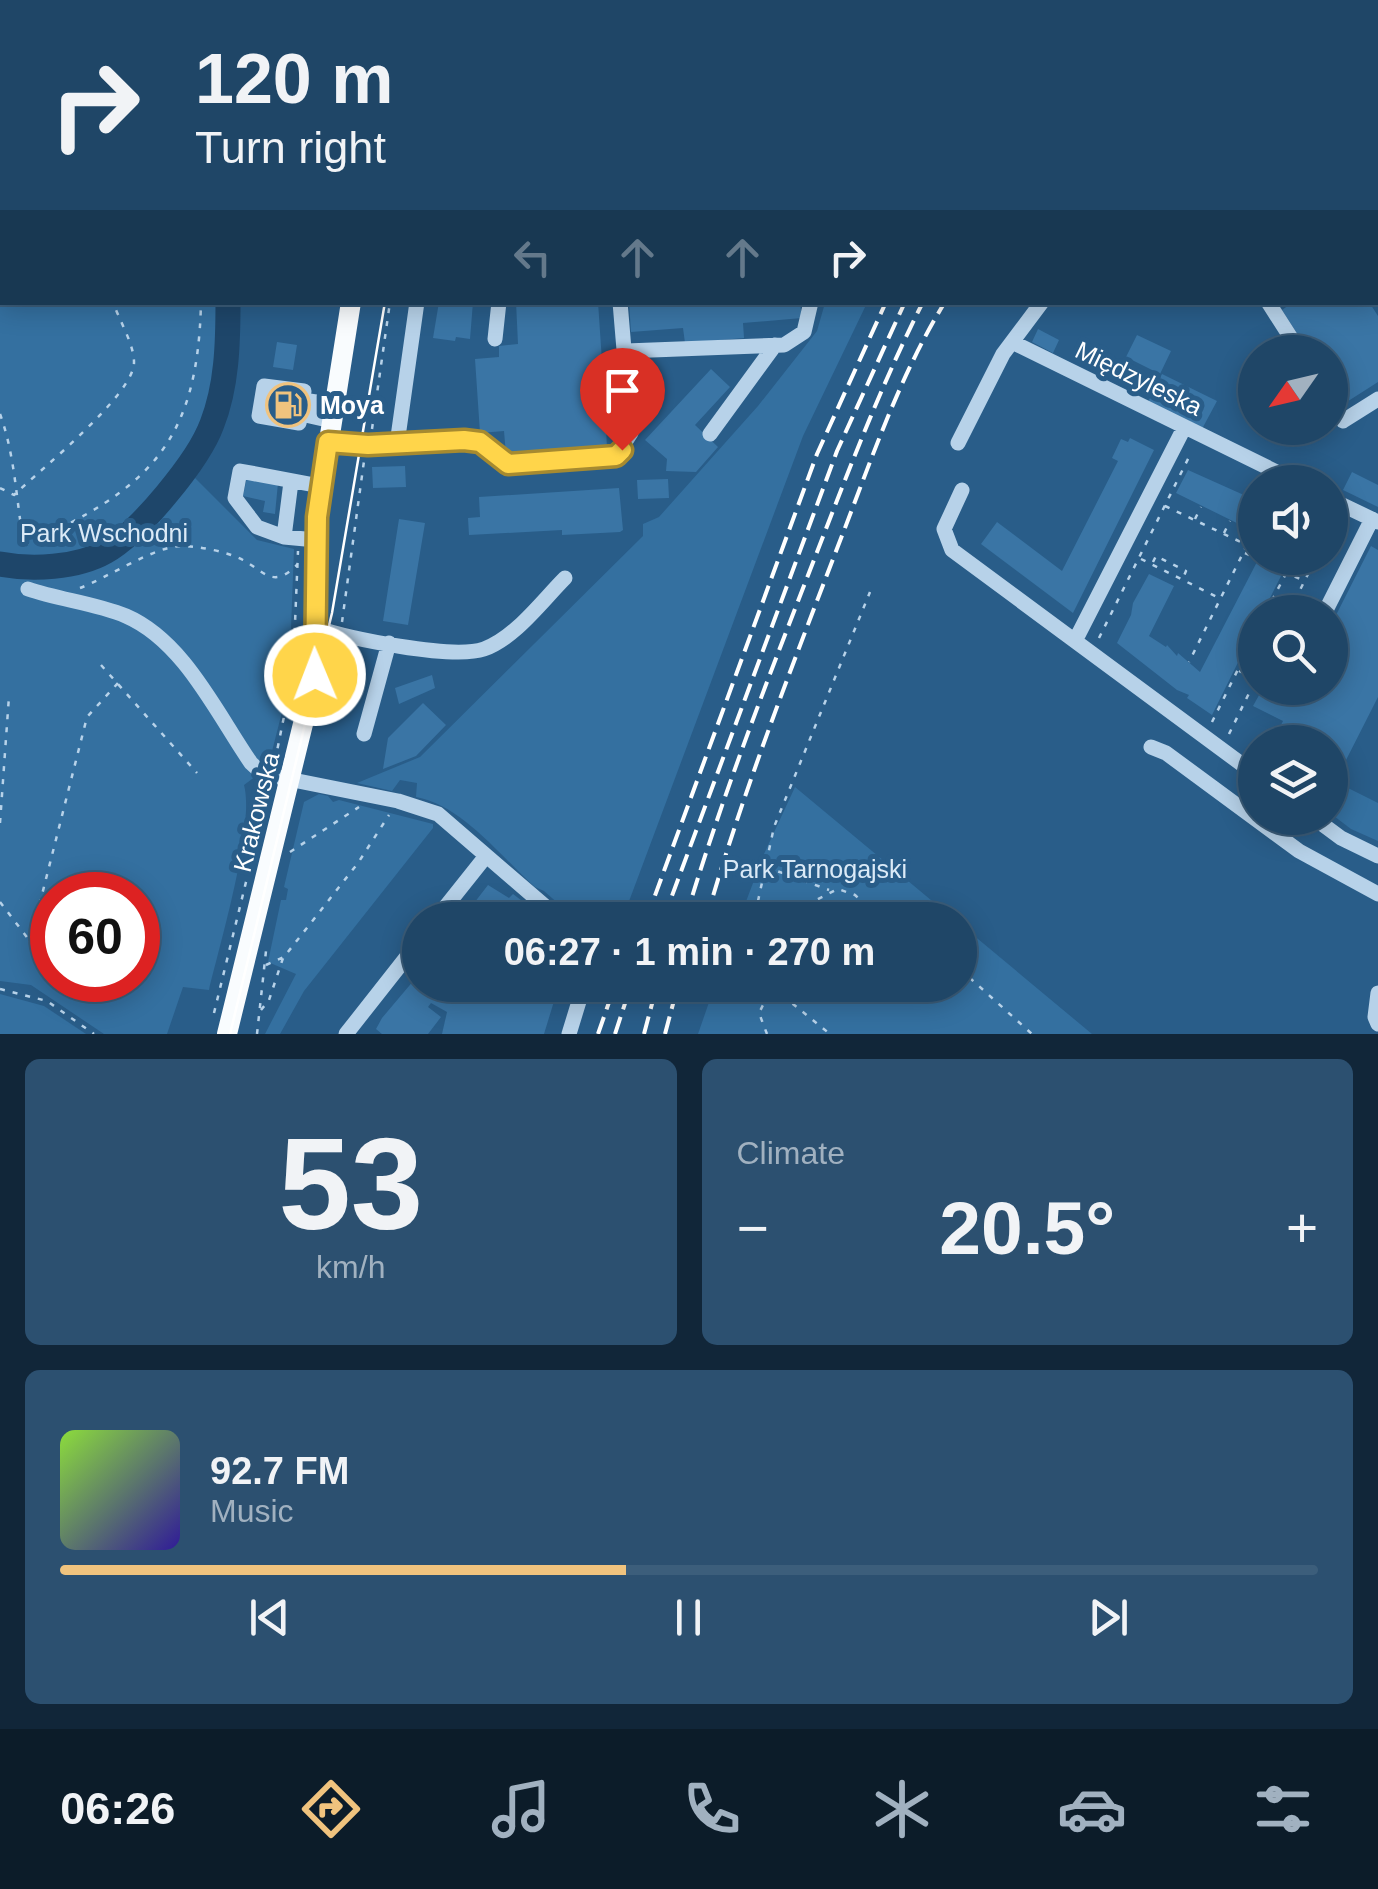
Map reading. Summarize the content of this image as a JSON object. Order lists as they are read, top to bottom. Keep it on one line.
{"streets":{"main road":["Krakowska"],"street":["Międzyleska"]},"parks":["Park Wschodni","Park Tarnogajski"],"places":{"fuel station":["Moya"]},"north":"bottom left","page":{"turn":["120 m","Turn right"],"limit":"60","trip":"06:27 · 1 min · 270 m","tile":[["53","km/h"],"Climate"],"heat":["−","20.5°","+"],"song":["92.7 FM","Music"],"tabs":"06:26"}}
